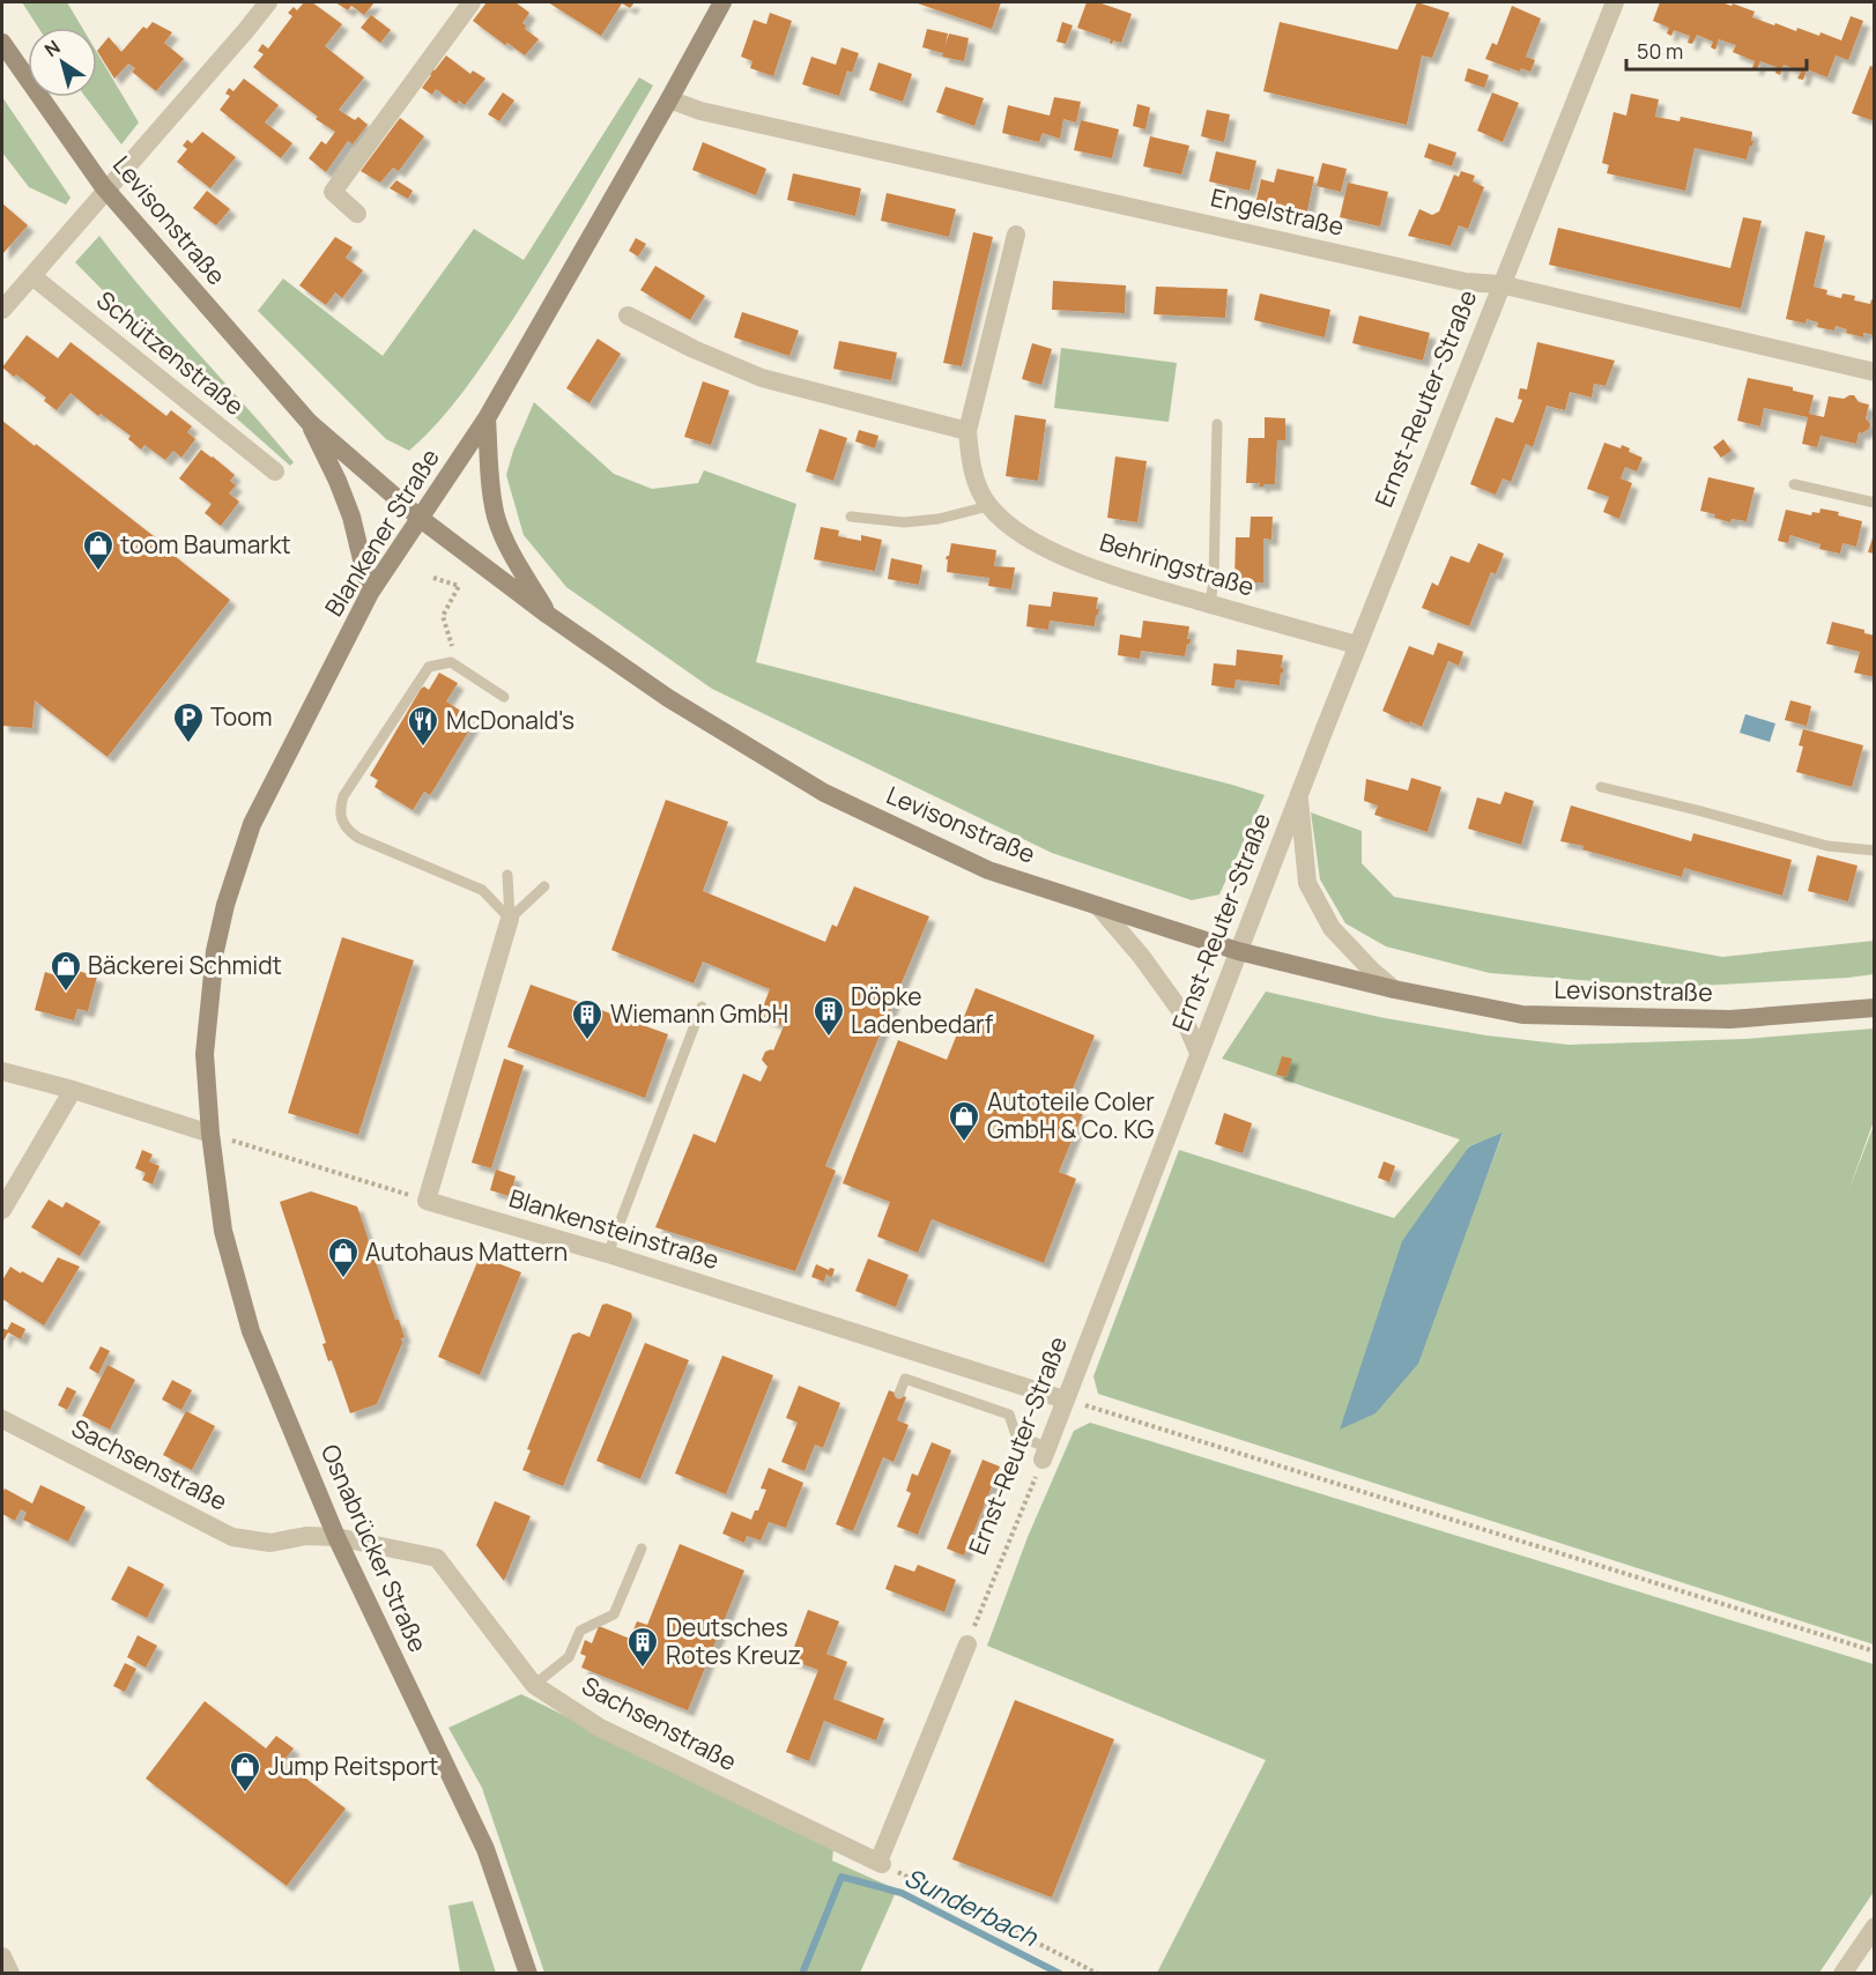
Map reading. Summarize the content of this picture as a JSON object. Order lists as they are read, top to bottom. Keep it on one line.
{"streets":{"main road":["Levisonstraße","Blankener Straße","Osnabrücker Straße"],"street":["Engelstraße","Schützenstraße","Ernst-Reuter-Straße","Behringstraße","Blankensteinstraße","Sachsenstraße"]},"crossings":[["Engelstraße","Ernst-Reuter-Straße"],["Engelstraße","Blankener Straße"],["Levisonstraße","Ernst-Reuter-Straße"],["Levisonstraße","Blankener Straße"],["Ernst-Reuter-Straße","Behringstraße"],["Ernst-Reuter-Straße","Blankensteinstraße"],["Blankener Straße","Osnabrücker Straße"],["Sachsenstraße","Osnabrücker Straße"]],"water":["Sunderbach"],"places":{"shop":["toom Baumarkt","Bäckerei Schmidt","Autoteile Coler GmbH & Co. KG","Autohaus Mattern","Jump Reitsport"],"parking":["Toom"],"restaurant":["McDonald's"],"building":["Döpke Ladenbedarf","Wiemann GmbH","Deutsches Rotes Kreuz"]},"scale_bar":"50 m","north":"top left"}
